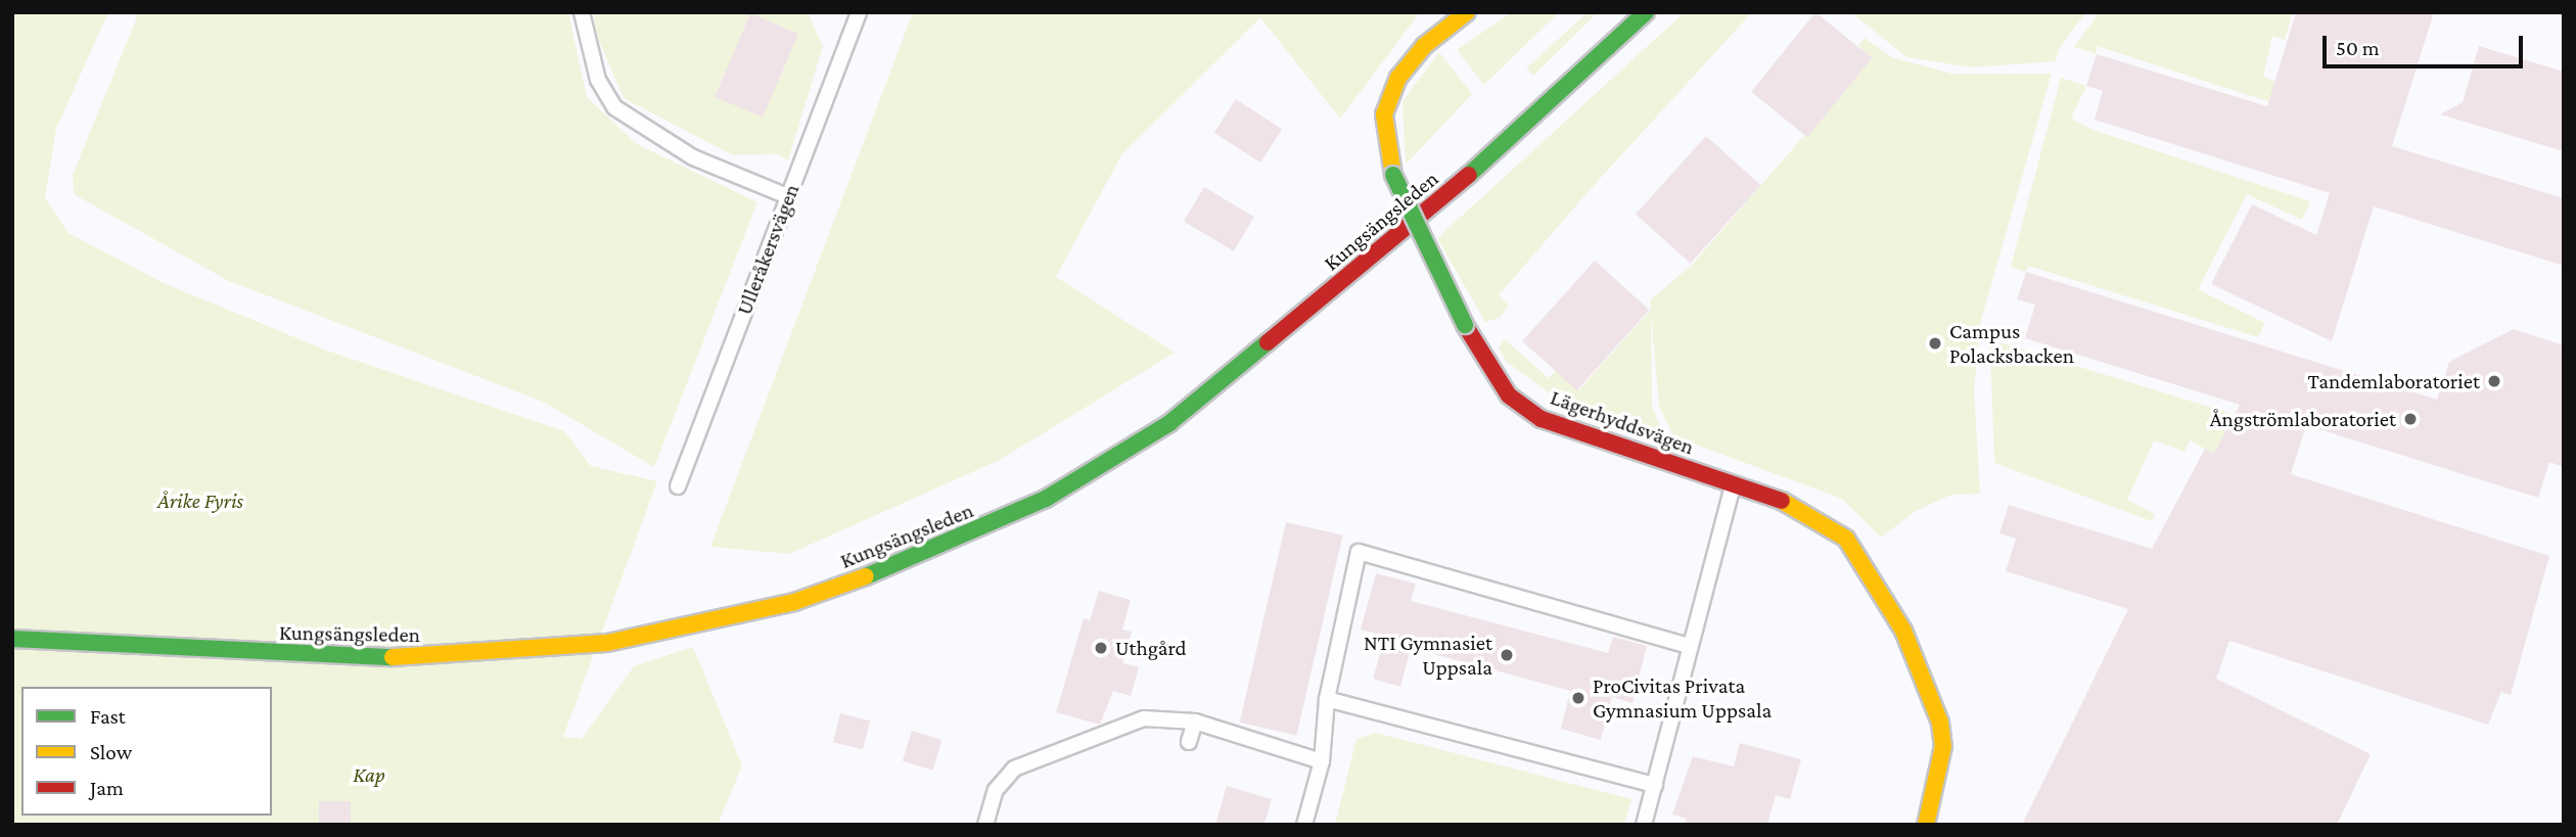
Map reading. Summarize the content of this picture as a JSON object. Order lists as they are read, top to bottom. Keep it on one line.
{"streets":{"main road":["Kungsängsleden","Lägerhyddsvägen"],"lane":["Ulleråkersvägen"]},"parks":["Årike Fyris","Kap"],"places":["Campus Polacksbacken","Tandemlaboratoriet","Ångströmlaboratoriet","Uthgård","NTI Gymnasiet Uppsala","ProCivitas Privata Gymnasium Uppsala"],"legend":["Fast","Slow","Jam"],"scale_bar":"50 m"}
